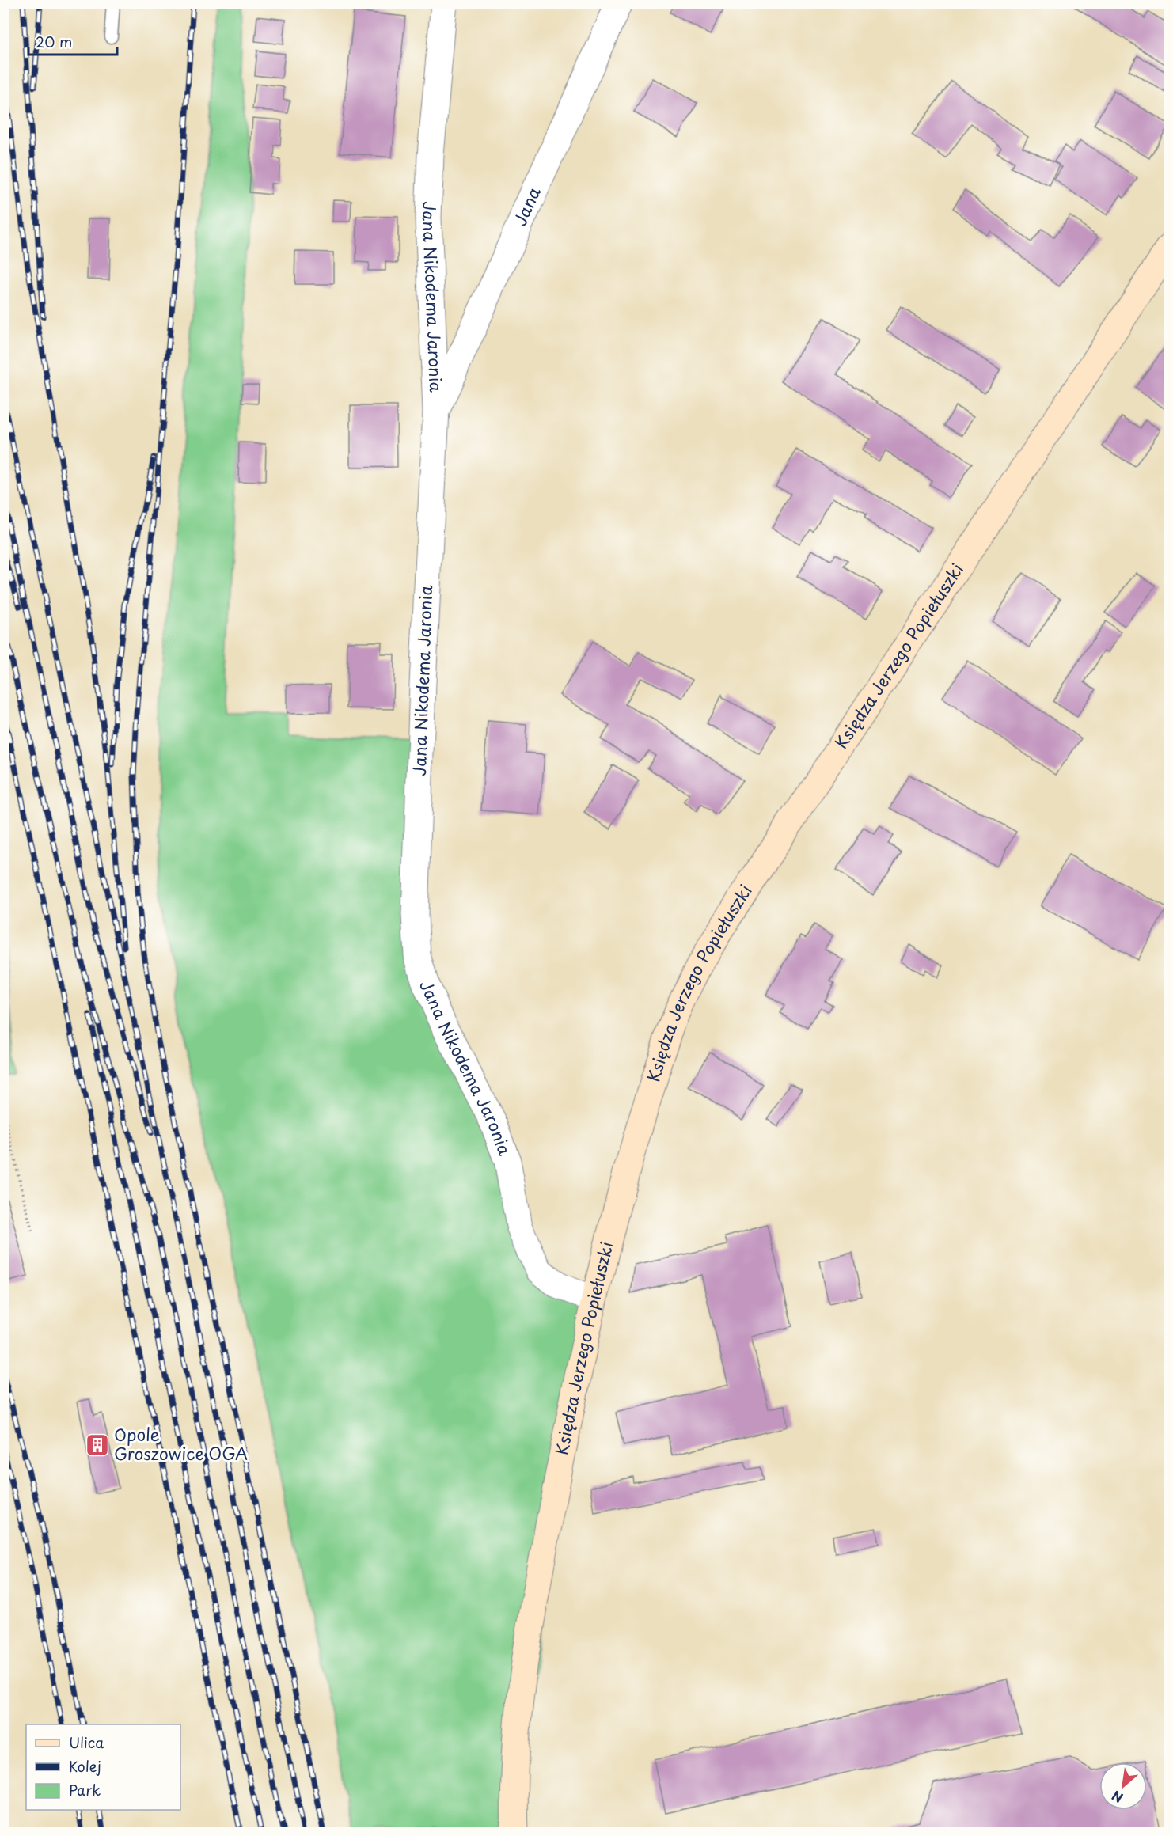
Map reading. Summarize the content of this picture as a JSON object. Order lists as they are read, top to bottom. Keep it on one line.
{"streets":{"main road":["Księdza Jerzego Popiełuszki"],"street":["Jana","Jana Nikodema Jaronia"]},"crossings":[["Jana","Jana Nikodema Jaronia"],["Jana Nikodema Jaronia","Księdza Jerzego Popiełuszki"]],"places":{"building":["Opole Groszowice OGA"]},"legend":["Ulica","Kolej","Park"],"scale_bar":"20 m","north":"bottom left"}
